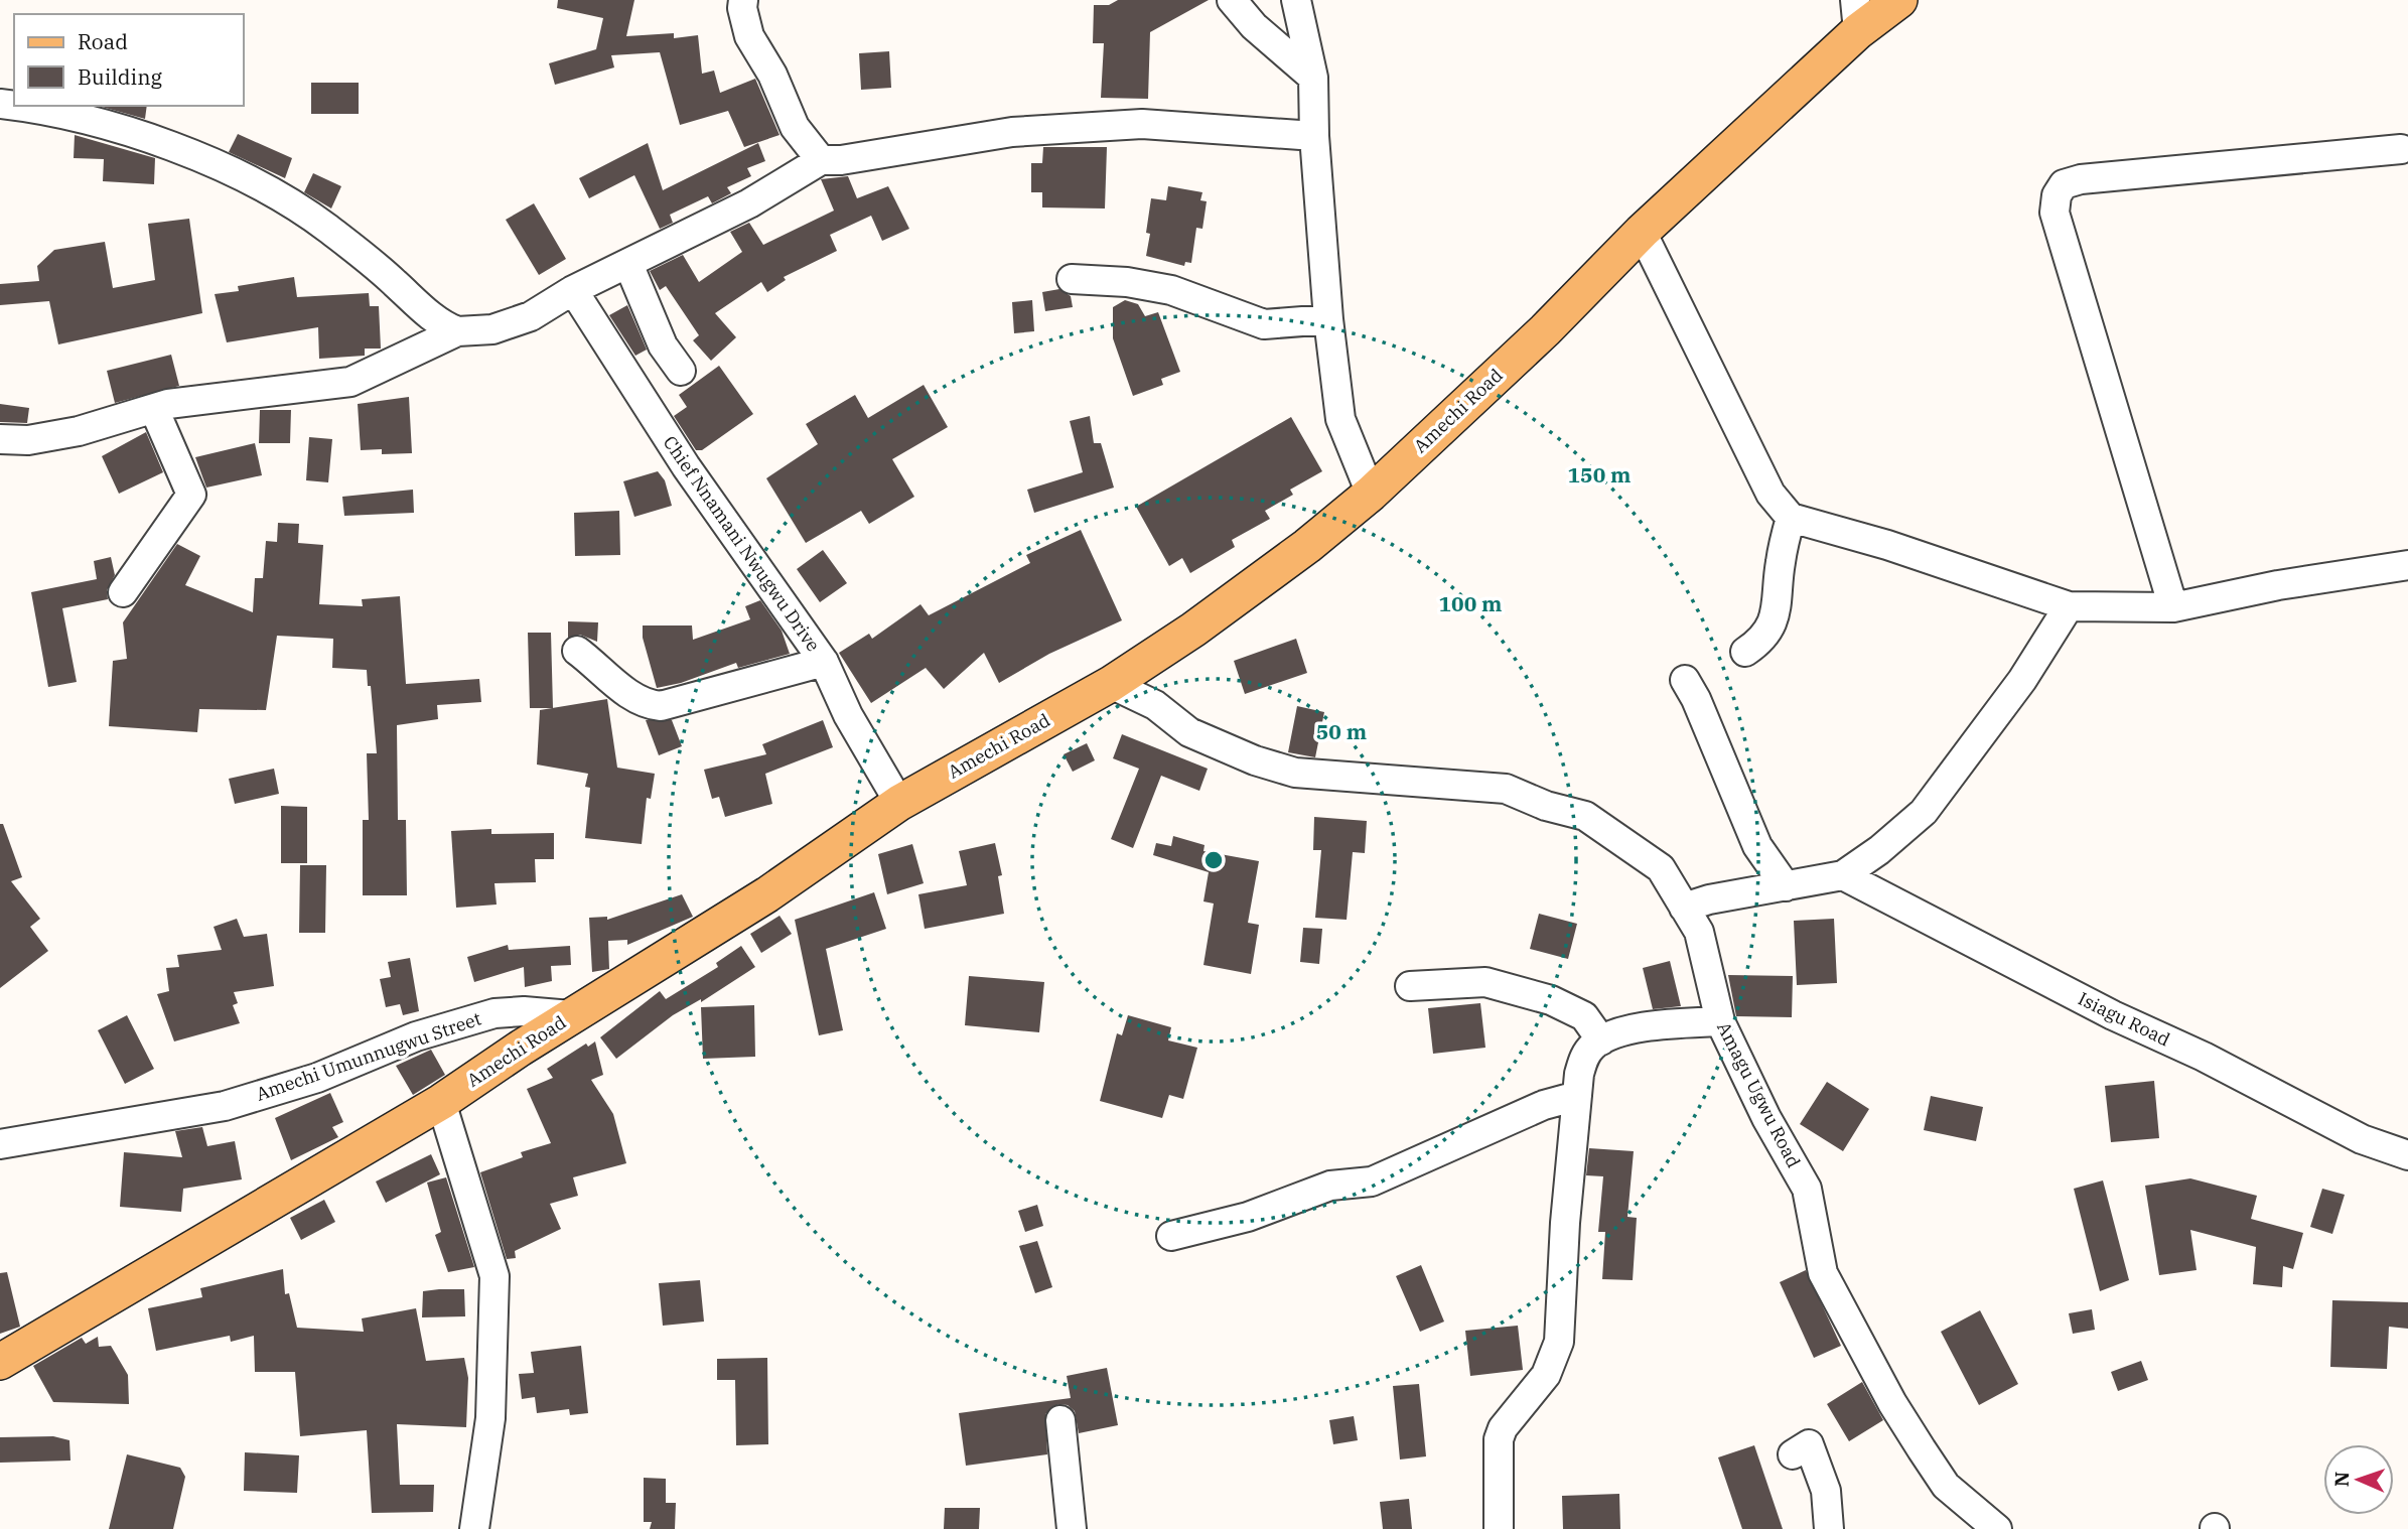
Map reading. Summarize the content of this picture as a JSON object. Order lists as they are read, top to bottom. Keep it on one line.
{"streets":{"main road":["Amechi Road"],"street":["Chief Nnamani Nwugwu Drive","Isiagu Road","Amechi Umunnugwu Street","Amagu Ugwu Road"]},"crossings":[["Amechi Road","Chief Nnamani Nwugwu Drive"],["Amechi Road","Amechi Umunnugwu Street"],["Amechi Road","Amagu Ugwu Road"]],"legend":["Road","Building"],"north":"left","rings":["150 m","100 m","50 m"]}
